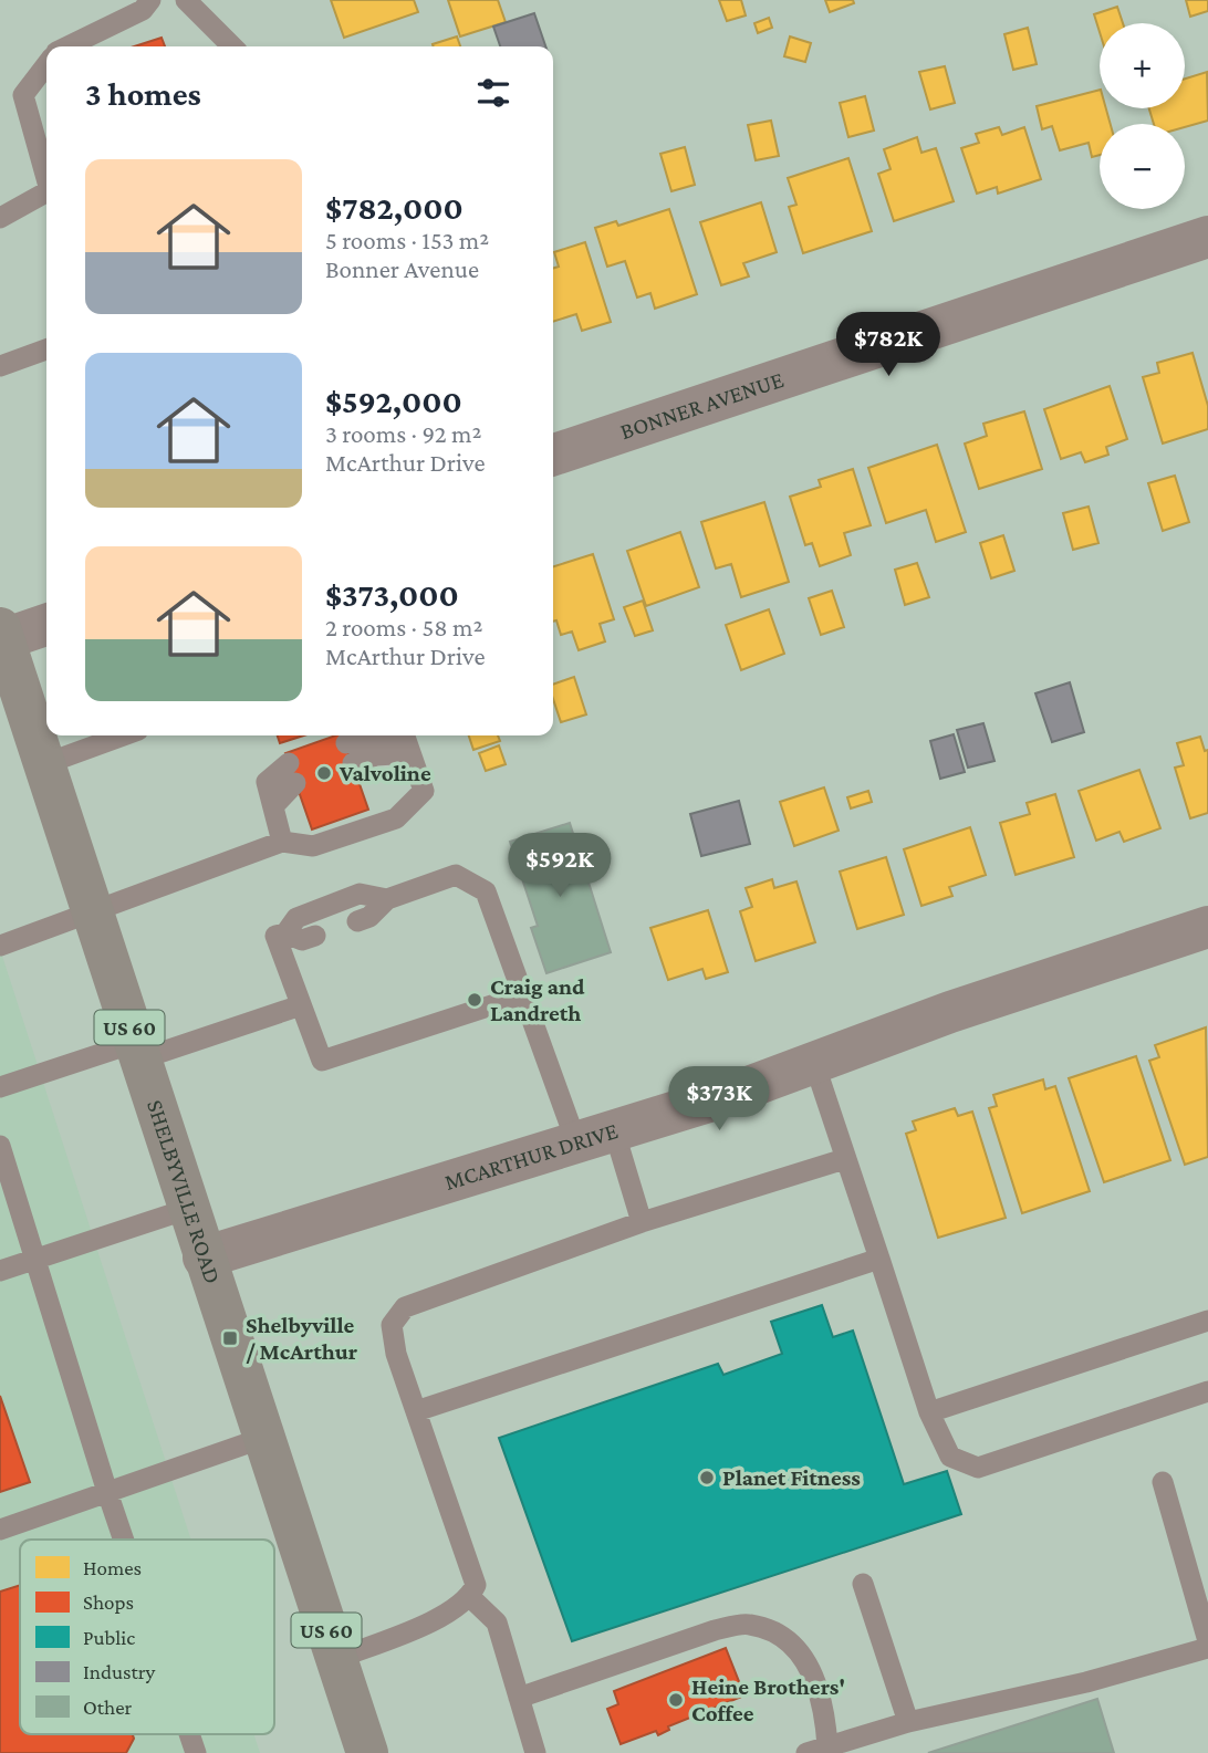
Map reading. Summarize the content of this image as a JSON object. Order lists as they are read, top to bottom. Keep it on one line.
{"streets":{"main road":["US 60","SHELBYVILLE ROAD"],"street":["BONNER AVENUE","MCARTHUR DRIVE"]},"crossings":[["MCARTHUR DRIVE","SHELBYVILLE ROAD"]],"places":{"other":["Valvoline","Craig and Landreth","Planet Fitness","Heine Brothers' Coffee"],"transit":["Shelbyville / McArthur"]},"legend":["Homes","Shops","Public","Industry","Other"],"page":{"map_buttons":["+","−"],"heading":"3 homes","list":[{"name":"$782,000","note":"5 rooms · 153 m² · Bonner Avenue"},{"name":"$592,000","note":"3 rooms · 92 m² · McArthur Drive"},{"name":"$373,000","note":"2 rooms · 58 m² · McArthur Drive"}],"price":["$782K","$592K","$373K"]}}
